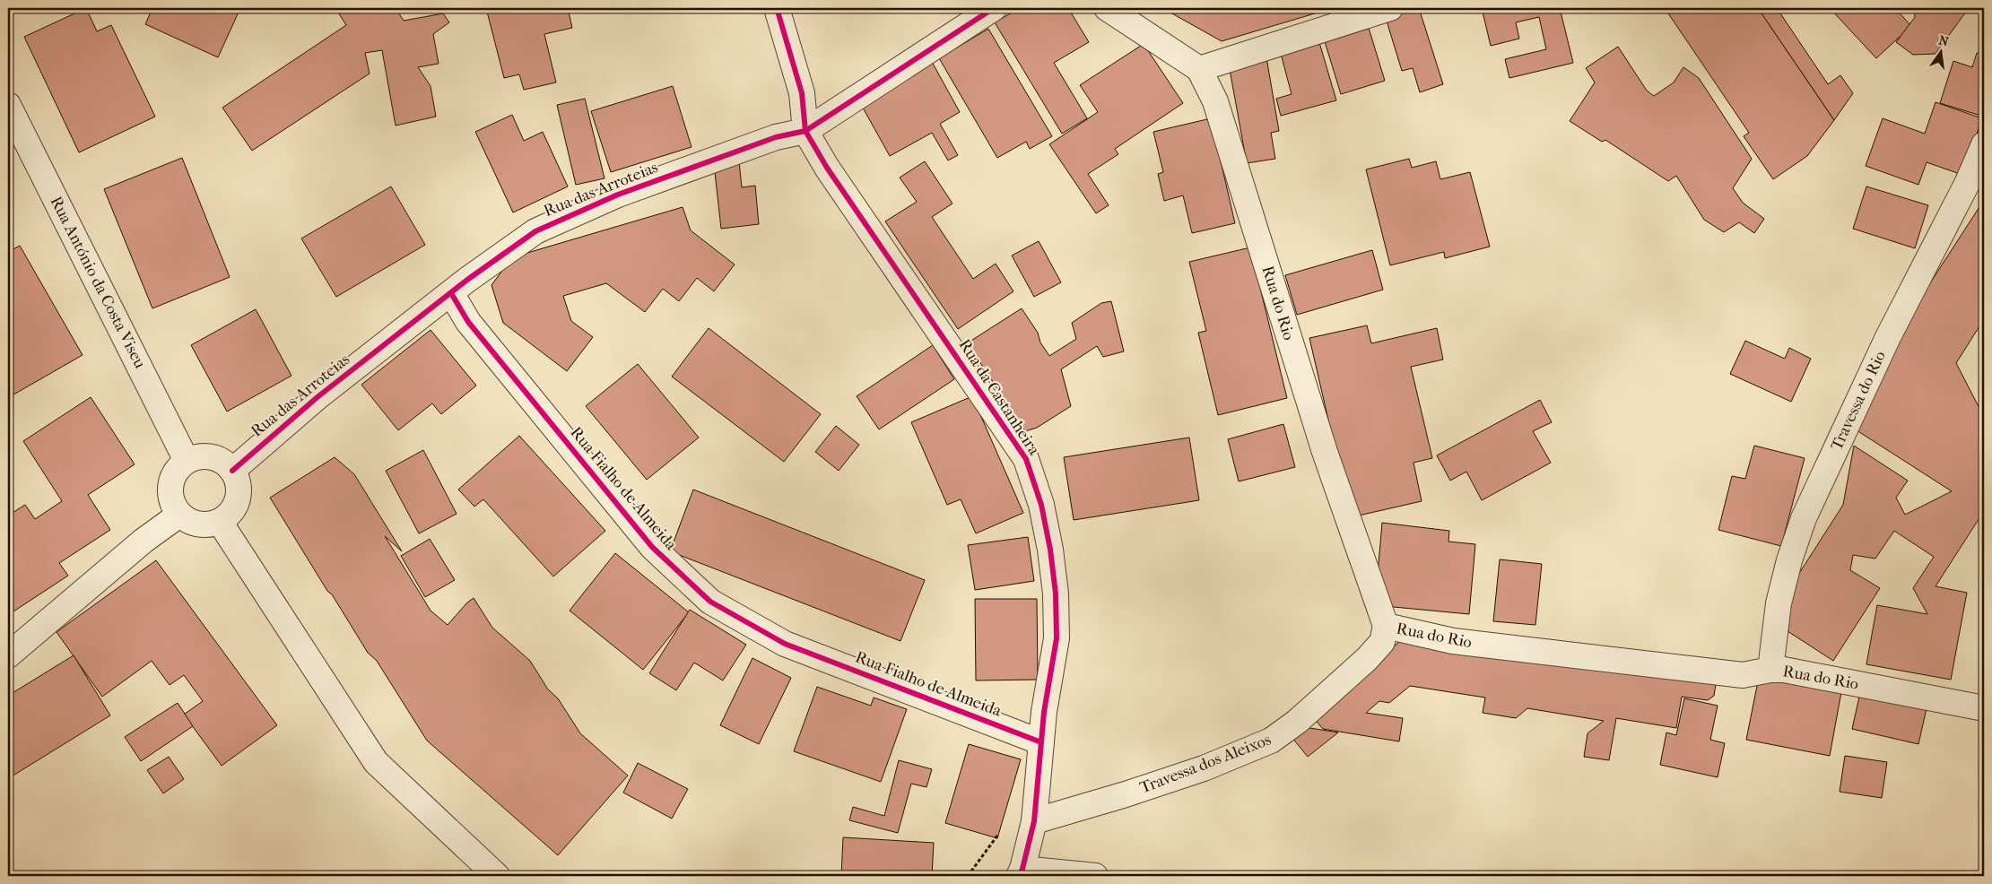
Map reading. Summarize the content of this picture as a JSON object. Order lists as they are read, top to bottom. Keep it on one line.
{"streets":{"street":["Rua das Arroteias","Rua António da Costa Viseu","Rua do Rio","Rua da Castanheira","Travessa do Rio","Rua Fialho de Almeida","Travessa dos Aleixos"]},"crossings":[["Rua das Arroteias","Rua António da Costa Viseu"],["Rua das Arroteias","Rua da Castanheira"],["Rua das Arroteias","Rua Fialho de Almeida"],["Rua do Rio","Travessa do Rio"],["Rua do Rio","Travessa dos Aleixos"],["Rua da Castanheira","Rua Fialho de Almeida"],["Rua da Castanheira","Travessa dos Aleixos"]],"north":"top"}
